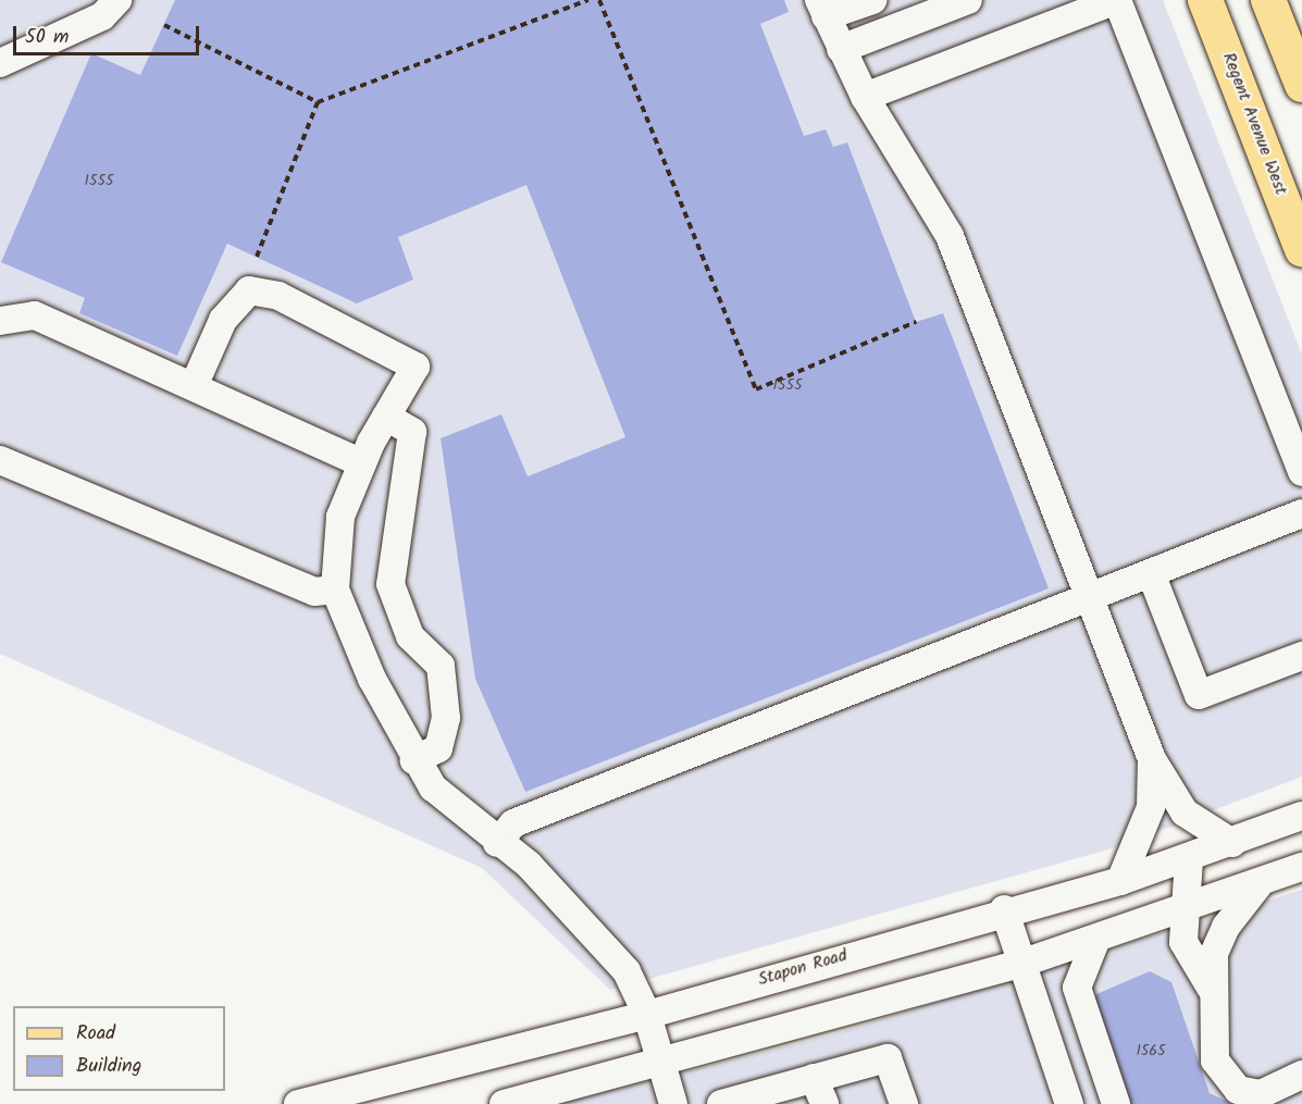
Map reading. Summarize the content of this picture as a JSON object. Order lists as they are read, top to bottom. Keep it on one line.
{"streets":{"main road":["Regent Avenue West"],"street":["Stapon Road"]},"house_numbers":["1555","1555","1565"],"legend":["Road","Building"],"scale_bar":"50 m"}
